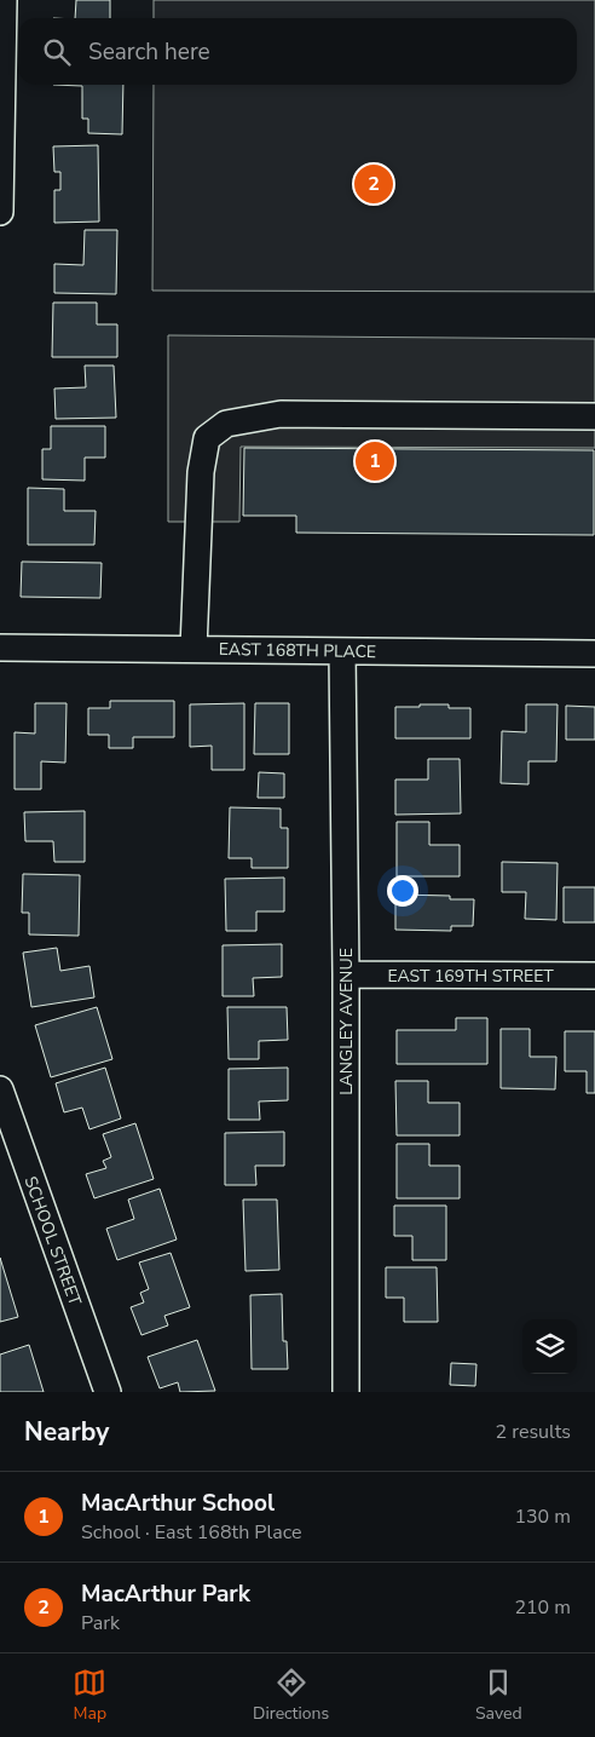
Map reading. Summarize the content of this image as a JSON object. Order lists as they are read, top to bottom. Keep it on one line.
{"streets":{"street":["EAST 168TH PLACE","EAST 169TH STREET","LANGLEY AVENUE","SCHOOL STREET"]},"crossings":[["EAST 168TH PLACE","LANGLEY AVENUE"],["EAST 169TH STREET","LANGLEY AVENUE"]],"page":{"search":"Search here","pins":["2","1"],"heading":["Nearby","2 results"],"list":[{"mark":"1","name":"MacArthur School","note":"School · East 168th Place","value":"130 m"},{"mark":"2","name":"MacArthur Park","note":"Park","value":"210 m"}],"nav":["Map","Directions","Saved"]}}
